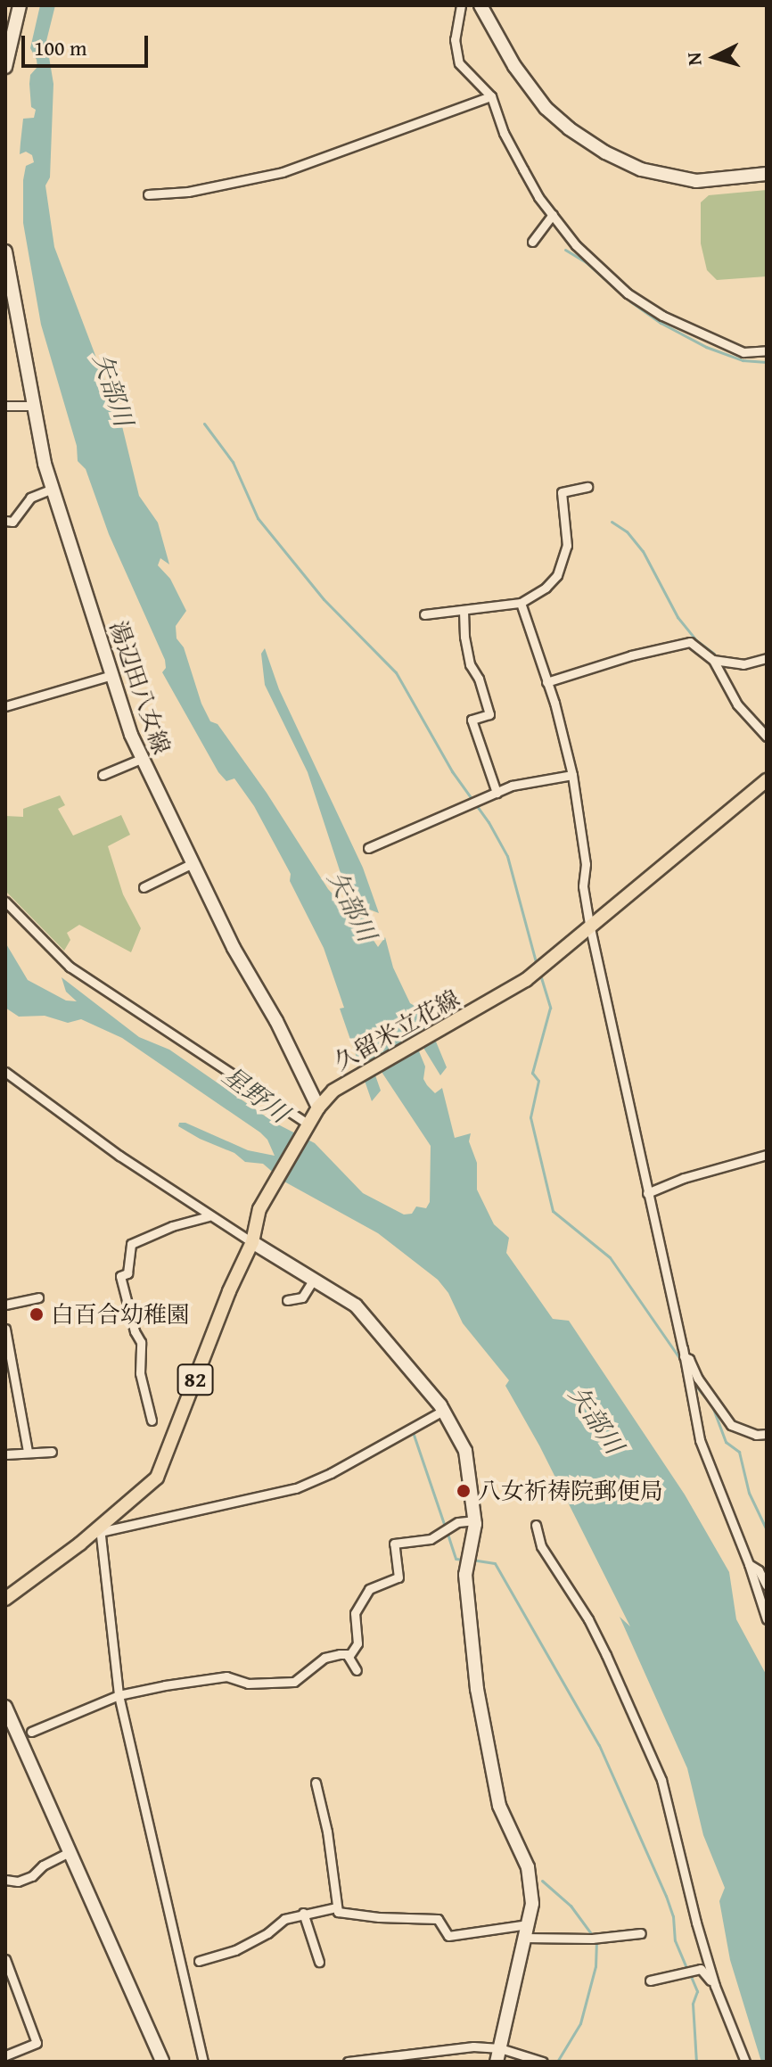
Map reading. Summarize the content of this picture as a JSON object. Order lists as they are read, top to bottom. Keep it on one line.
{"streets":{"main road":["久留米立花線","82"],"street":["湯辺田八女線"]},"crossings":[["湯辺田八女線","久留米立花線"]],"water":["矢部川","星野川"],"places":["白百合幼稚園","八女祈祷院郵便局"],"scale_bar":"100 m","north":"left"}
